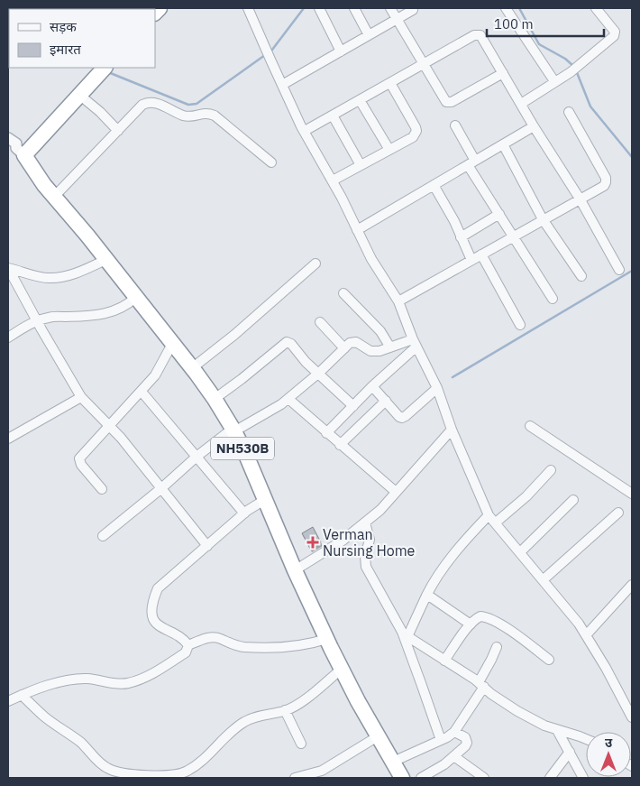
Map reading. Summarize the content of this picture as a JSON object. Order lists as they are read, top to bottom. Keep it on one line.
{"streets":{"highway":["NH530B"]},"places":{"health":["Verman Nursing Home"]},"legend":["सड़क","इमारत"],"scale_bar":"100 m","north":"top"}
